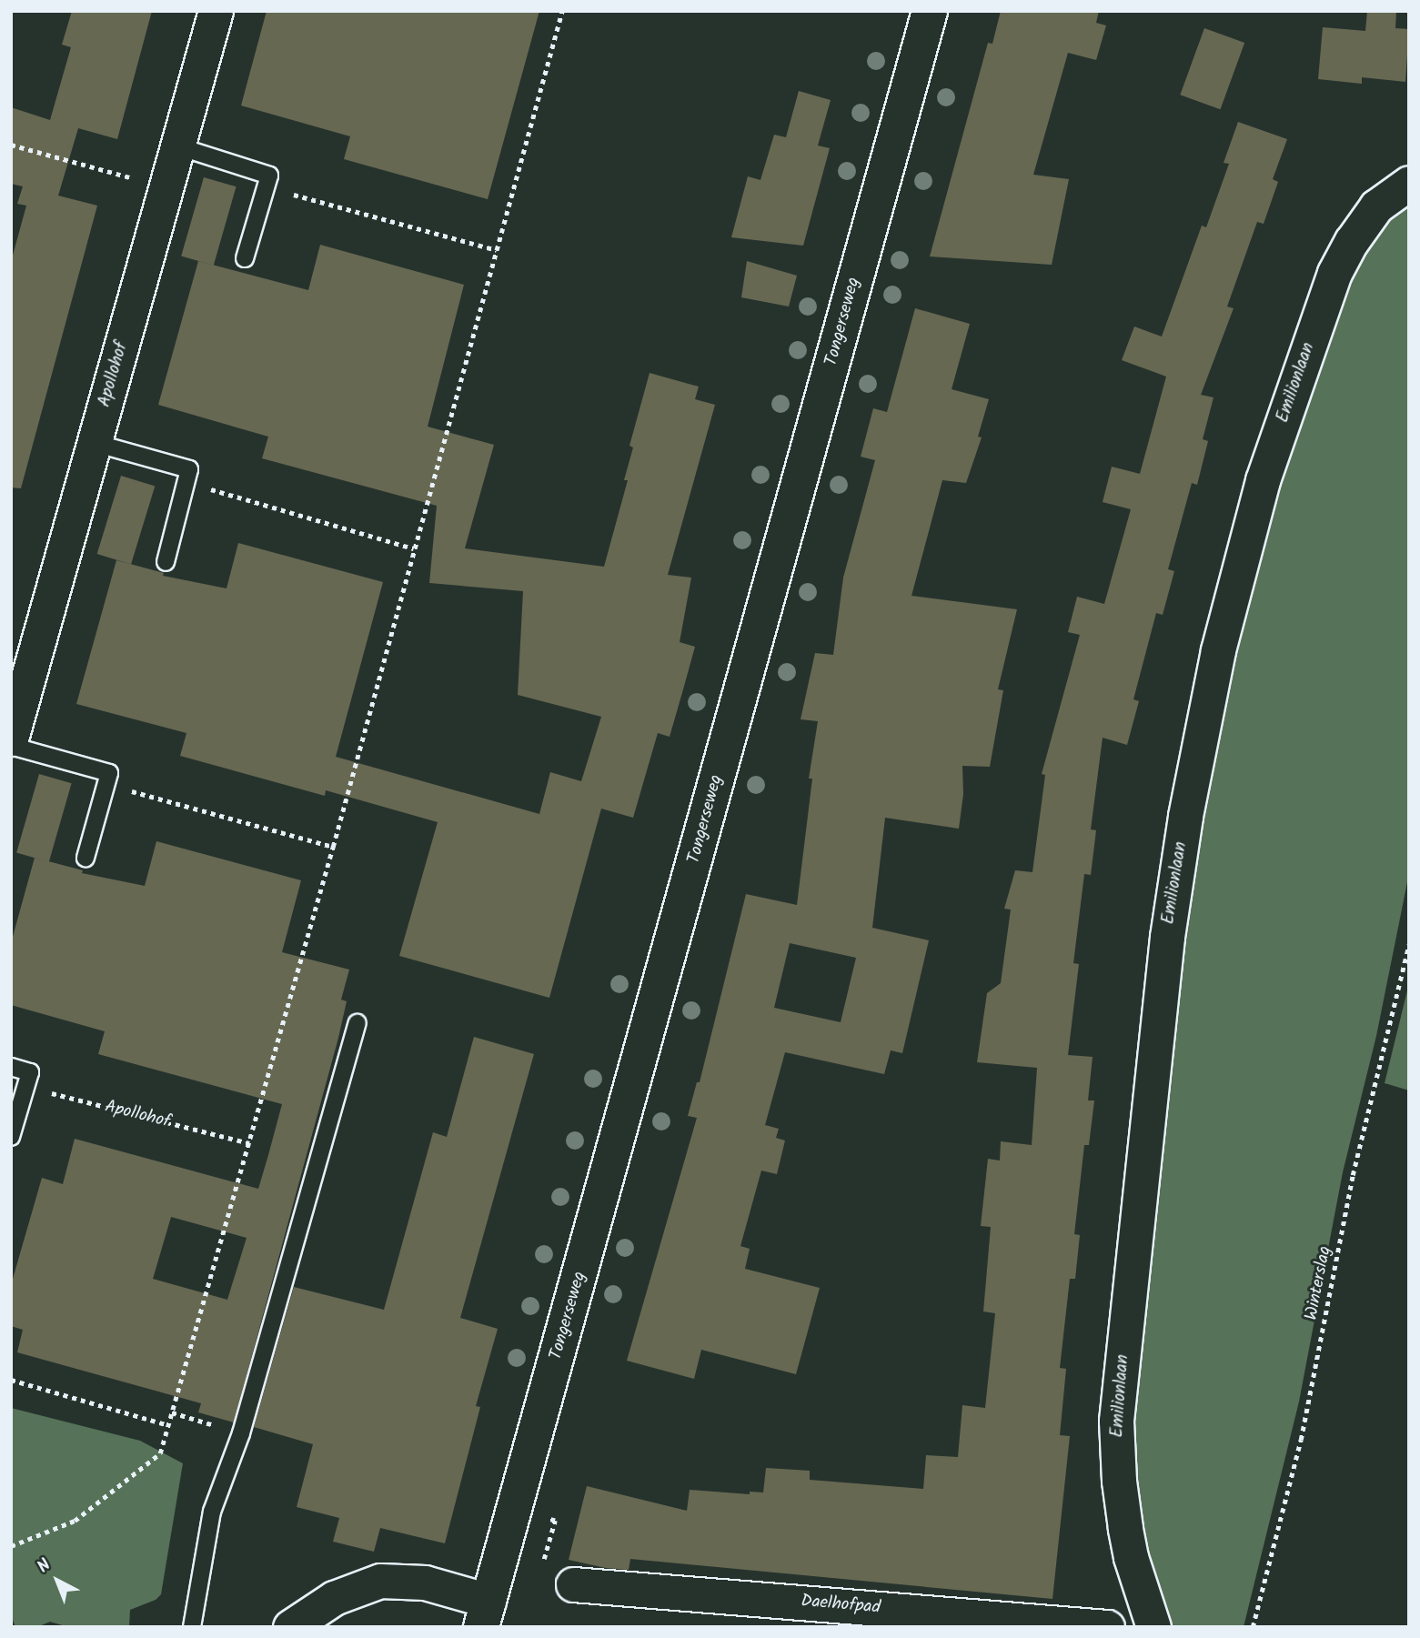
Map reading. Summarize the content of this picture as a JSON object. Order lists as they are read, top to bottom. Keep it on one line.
{"streets":{"main road":["Tongerseweg"],"street":["Apollohof","Emilionlaan","Daelhofpad"],"path":["Winterslag"]},"north":"top left"}
